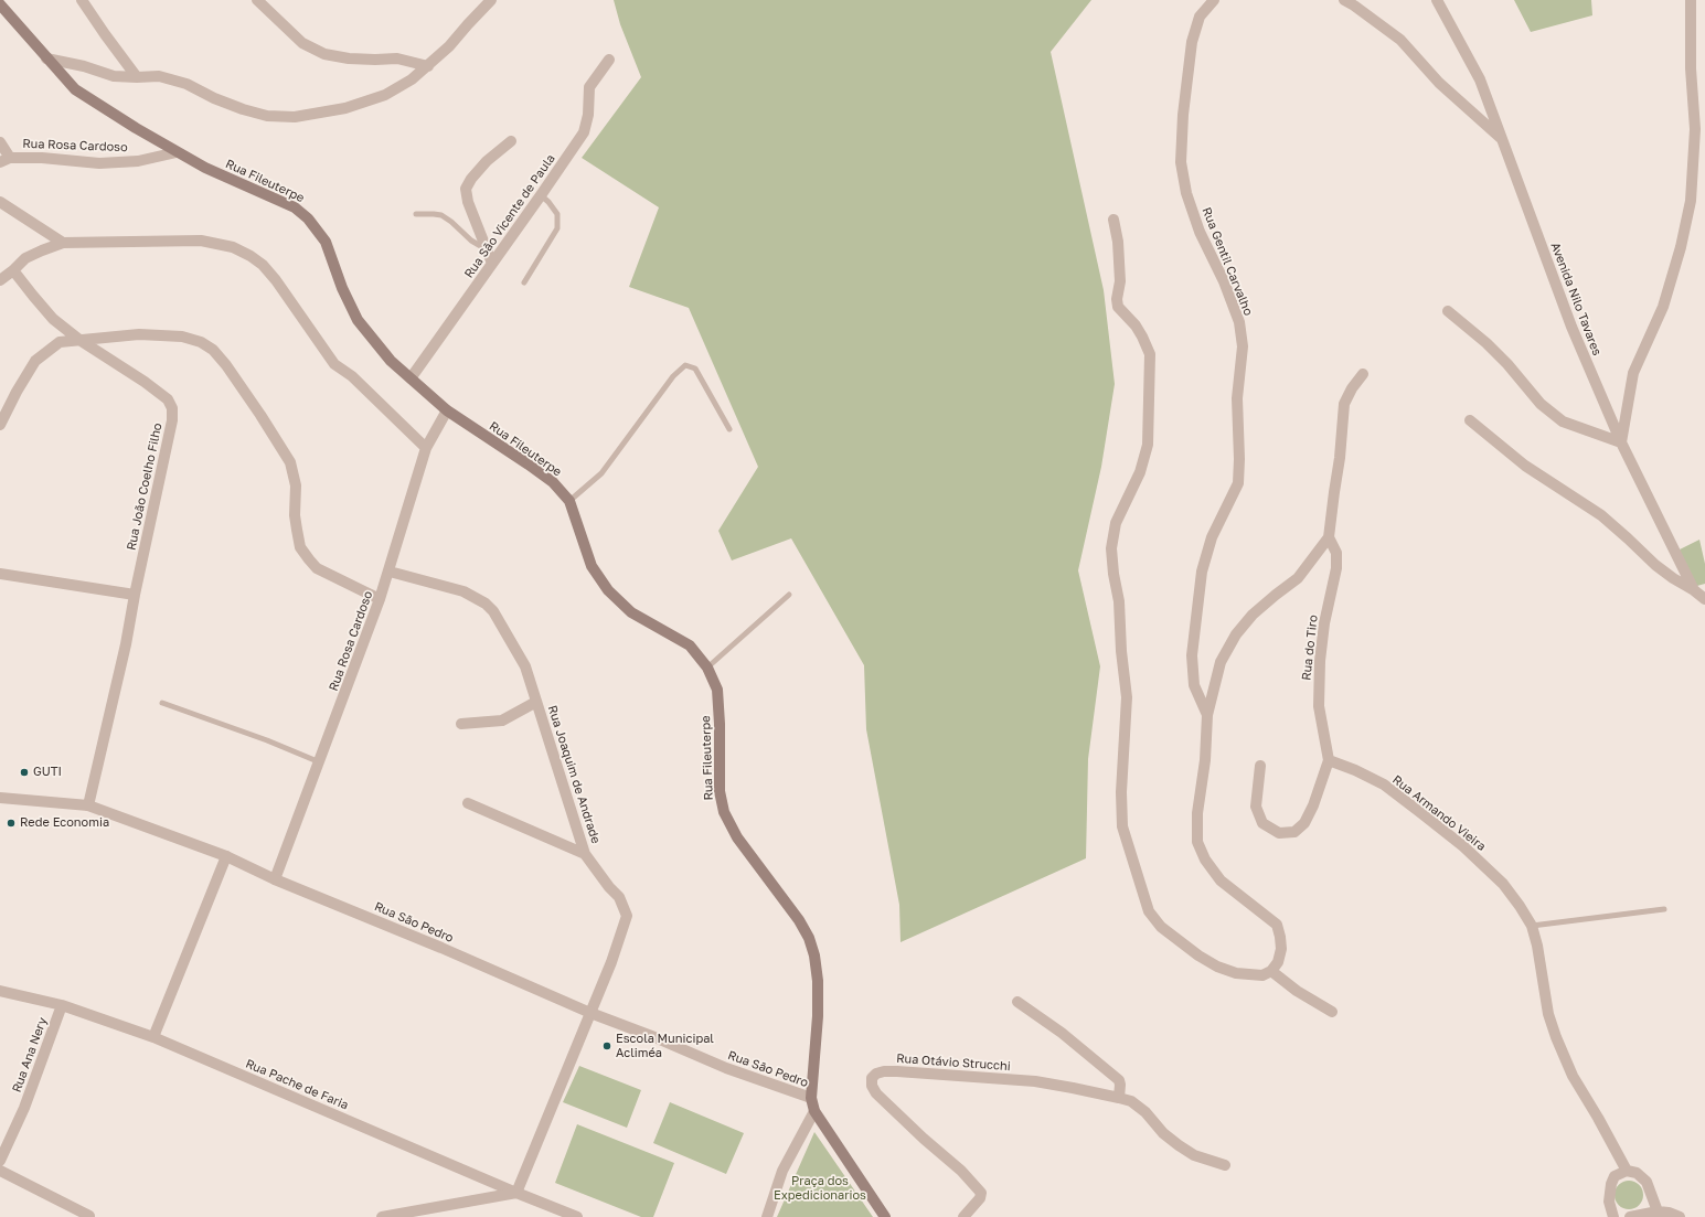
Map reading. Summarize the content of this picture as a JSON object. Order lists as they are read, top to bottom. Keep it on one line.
{"streets":{"main road":["Rua Fileuterpe"],"street":["Rua Rosa Cardoso","Rua São Vicente de Paula","Rua Gentil Carvalho","Avenida Nilo Tavares","Rua João Coelho Filho","Rua do Tiro","Rua Joaquim de Andrade","Rua Armando Vieira","Rua São Pedro","Rua Ana Nery","Rua Otávio Strucchi","Rua Pache de Faria"]},"crossings":[["Rua Rosa Cardoso","Rua Fileuterpe"],["Rua Rosa Cardoso","Rua Joaquim de Andrade"],["Rua Rosa Cardoso","Rua São Pedro"],["Rua Fileuterpe","Rua São Vicente de Paula"],["Rua Fileuterpe","Rua São Pedro"],["Rua João Coelho Filho","Rua São Pedro"],["Rua do Tiro","Rua Armando Vieira"],["Rua Joaquim de Andrade","Rua São Pedro"],["Rua Joaquim de Andrade","Rua Pache de Faria"],["Rua Ana Nery","Rua Pache de Faria"]],"parks":["Praça dos Expedicionarios"],"places":["GUTI","Rede Economia","Escola Municipal Acliméa"]}
